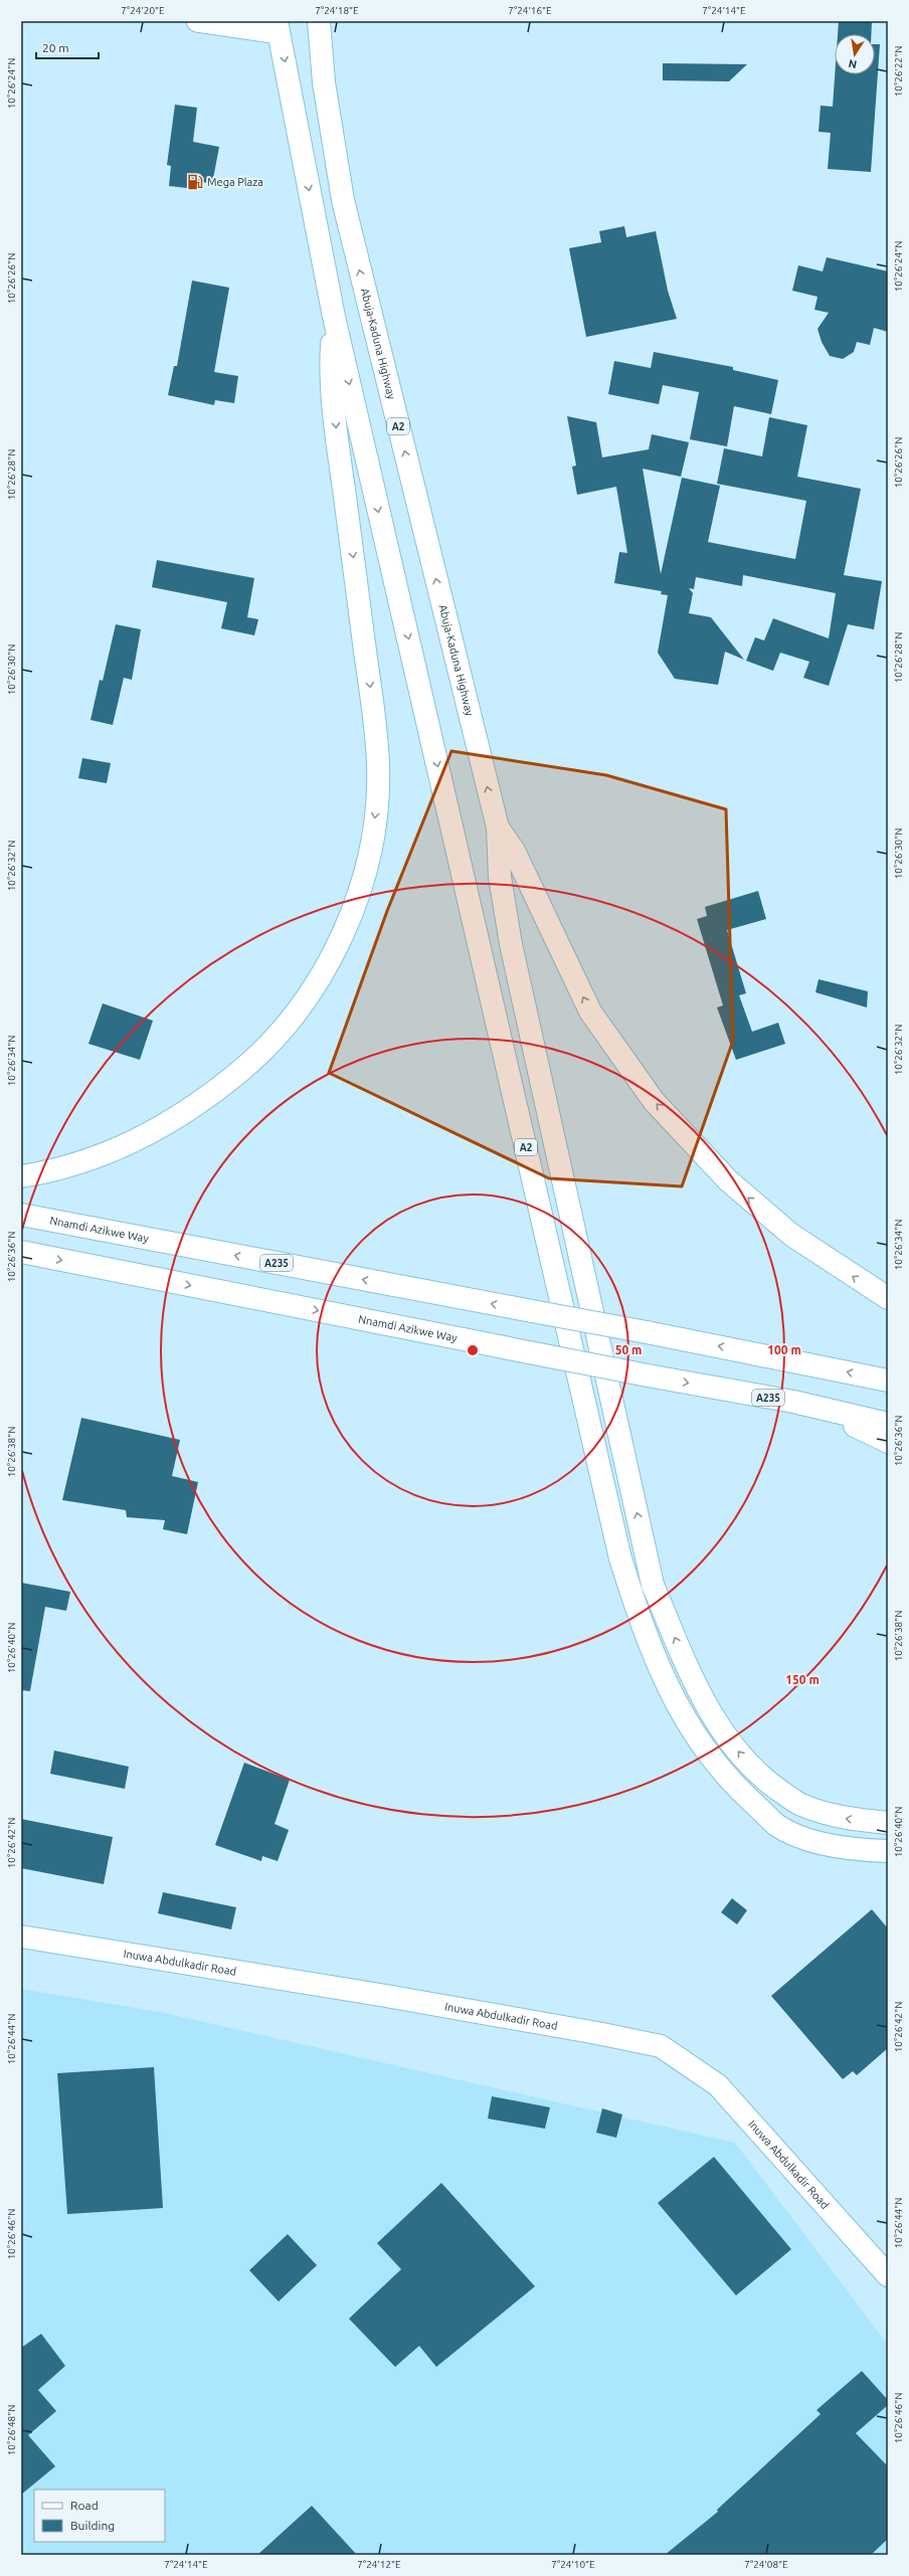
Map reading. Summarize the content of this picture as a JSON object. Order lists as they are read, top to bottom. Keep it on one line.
{"streets":{"main road":["Abuja-Kaduna Highway","A2","Nnamdi Azikwe Way","A235","Inuwa Abdulkadir Road"]},"crossings":[["Abuja-Kaduna Highway","A2"]],"places":{"fuel station":["Mega Plaza"]},"legend":["Road","Building"],"scale_bar":"20 m","north":"bottom","coordinates":["7°24'20\"E","7°24'18\"E","7°24'16\"E","7°24'14\"E","10°26'22\"N","10°26'24\"N","10°26'26\"N","10°26'28\"N","10°26'30\"N","10°26'32\"N","10°26'34\"N","10°26'36\"N","10°26'38\"N","10°26'40\"N","10°26'42\"N","10°26'44\"N","10°26'46\"N","10°26'48\"N","7°24'12\"E","7°24'10\"E","7°24'08\"E"],"rings":["50 m","100 m","150 m"]}
